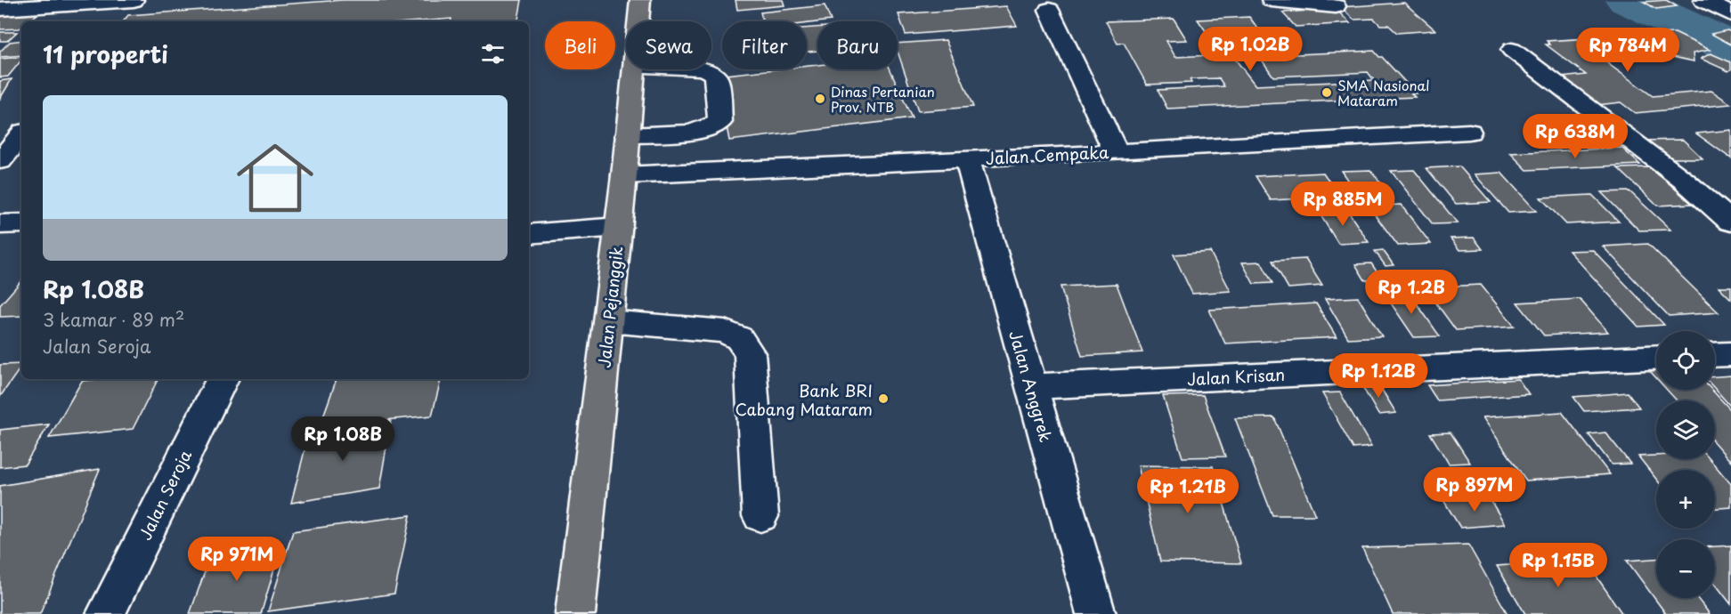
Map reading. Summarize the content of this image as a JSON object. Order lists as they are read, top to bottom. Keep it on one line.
{"streets":{"main road":["Jalan Pejanggik"],"street":["Jalan Cempaka","Jalan Krisan","Jalan Anggrek","Jalan Seroja"]},"crossings":[["Jalan Cempaka","Jalan Pejanggik"],["Jalan Cempaka","Jalan Anggrek"],["Jalan Krisan","Jalan Anggrek"]],"places":["SMA Nasional Mataram","Dinas Pertanian Prov. NTB","Bank BRI Cabang Mataram"],"page":{"chip":["Beli","Sewa","Filter","Baru"],"heading":"11 properti","price":["Rp 1.02B","Rp 784M","Rp 638M","Rp 885M","Rp 1.2B","Rp 1.12B","Rp 1.08B","Rp 897M","Rp 1.21B","Rp 971M","Rp 1.15B"],"list":[{"name":"Rp 1.08B","note":"3 kamar · 89 m² · Jalan Seroja"}],"map_buttons":["+","−"]}}
